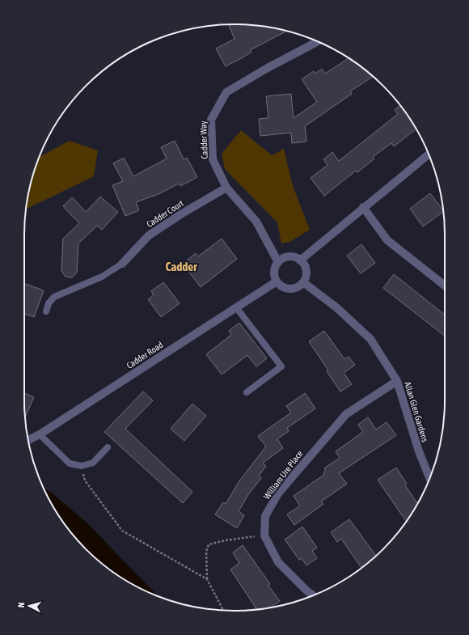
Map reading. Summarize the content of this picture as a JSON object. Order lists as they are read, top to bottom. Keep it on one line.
{"streets":{"street":["Cadder Way","Cadder Court","Cadder Road","Allan Glen Gardens","William Ure Place"]},"crossings":[["Cadder Way","Cadder Court"],["Cadder Way","Cadder Road"],["Cadder Way","Allan Glen Gardens"],["Cadder Road","Allan Glen Gardens"],["Allan Glen Gardens","William Ure Place"]],"districts":["Cadder"],"north":"left"}
